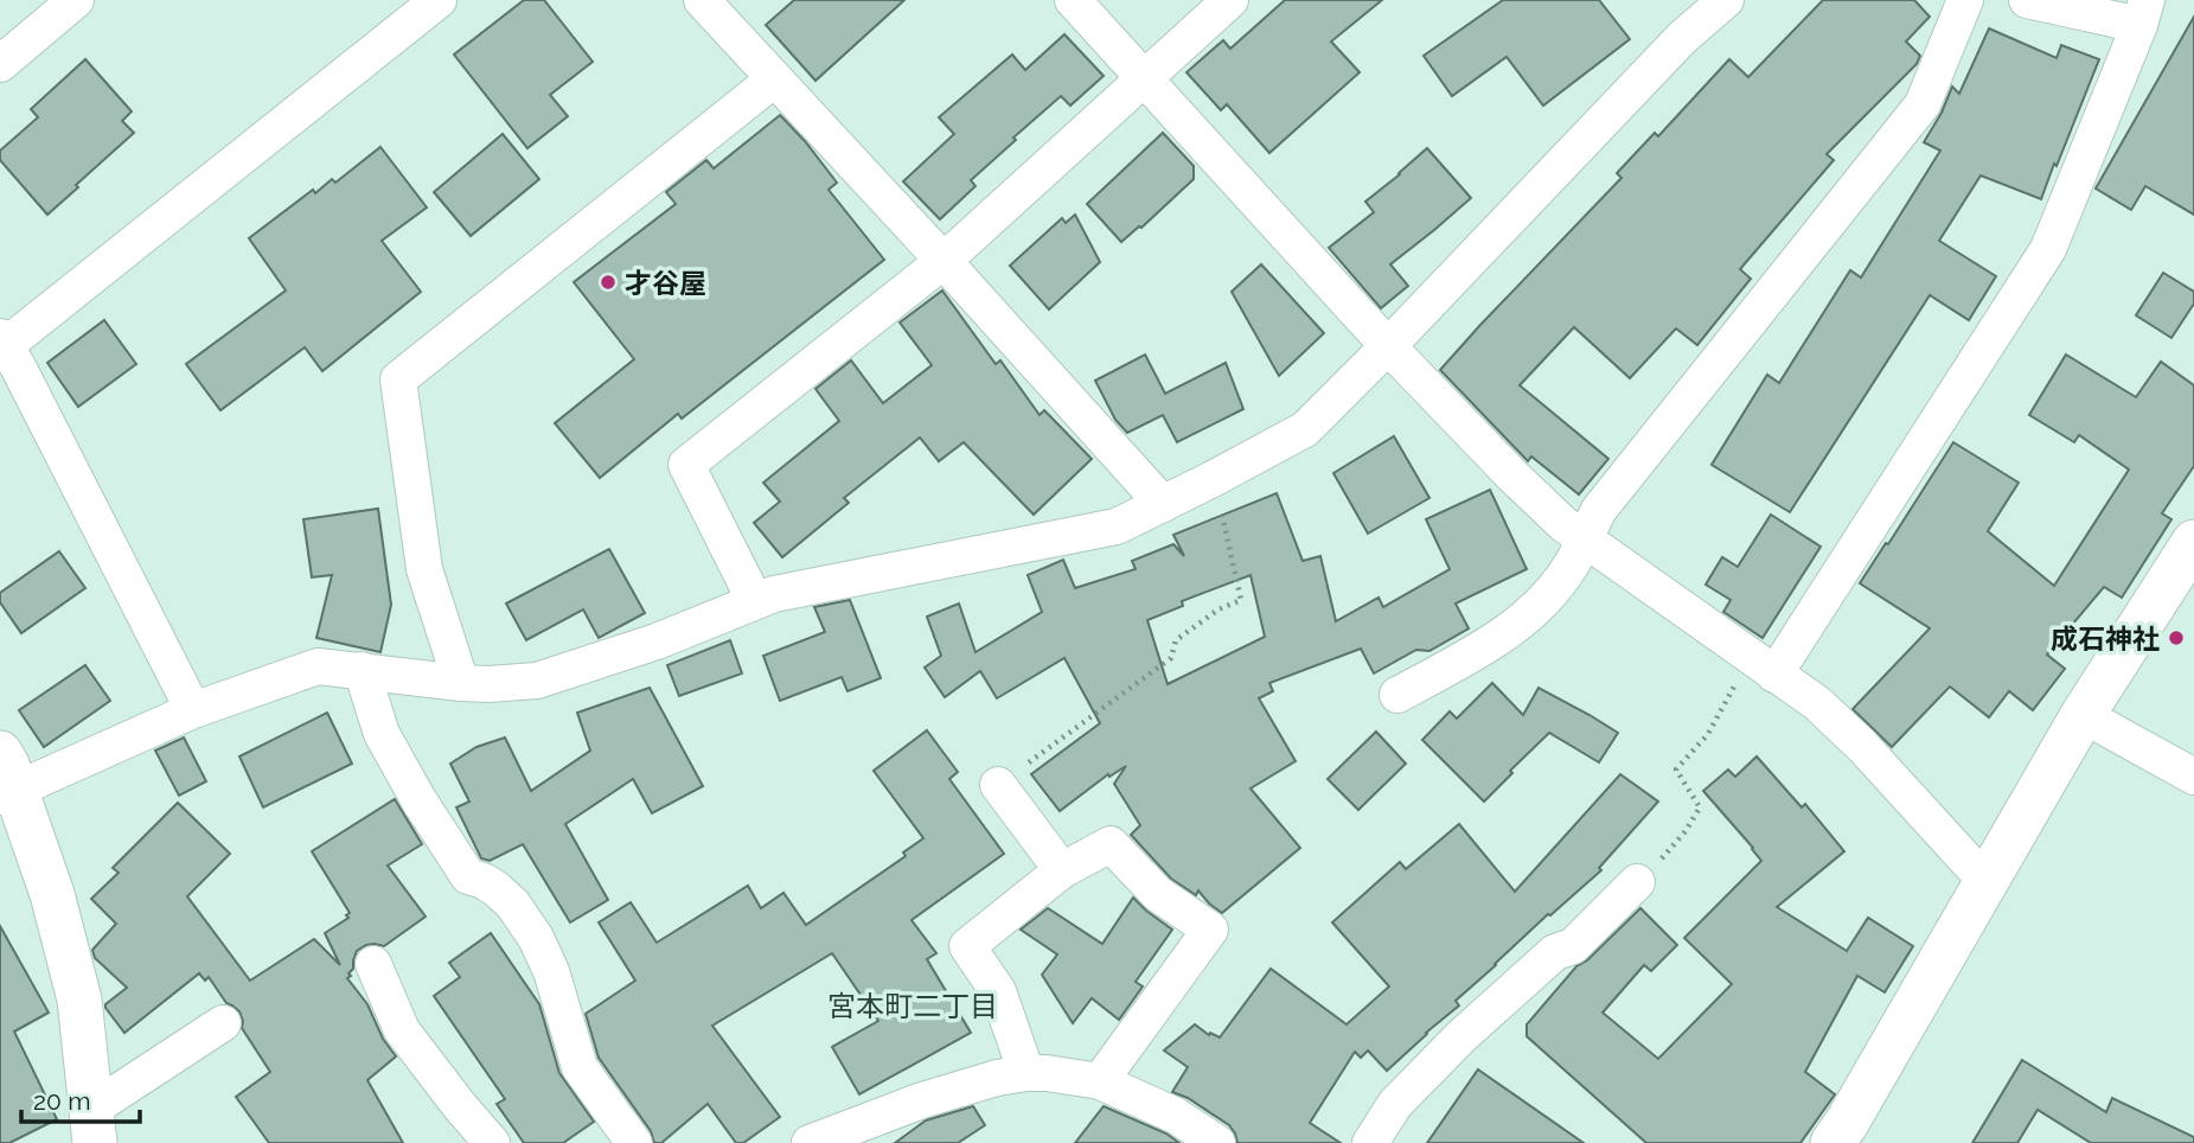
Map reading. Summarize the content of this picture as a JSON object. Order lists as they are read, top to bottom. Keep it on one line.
{"districts":["宮本町二丁目"],"places":["才谷屋","成石神社"],"scale_bar":"20 m"}
